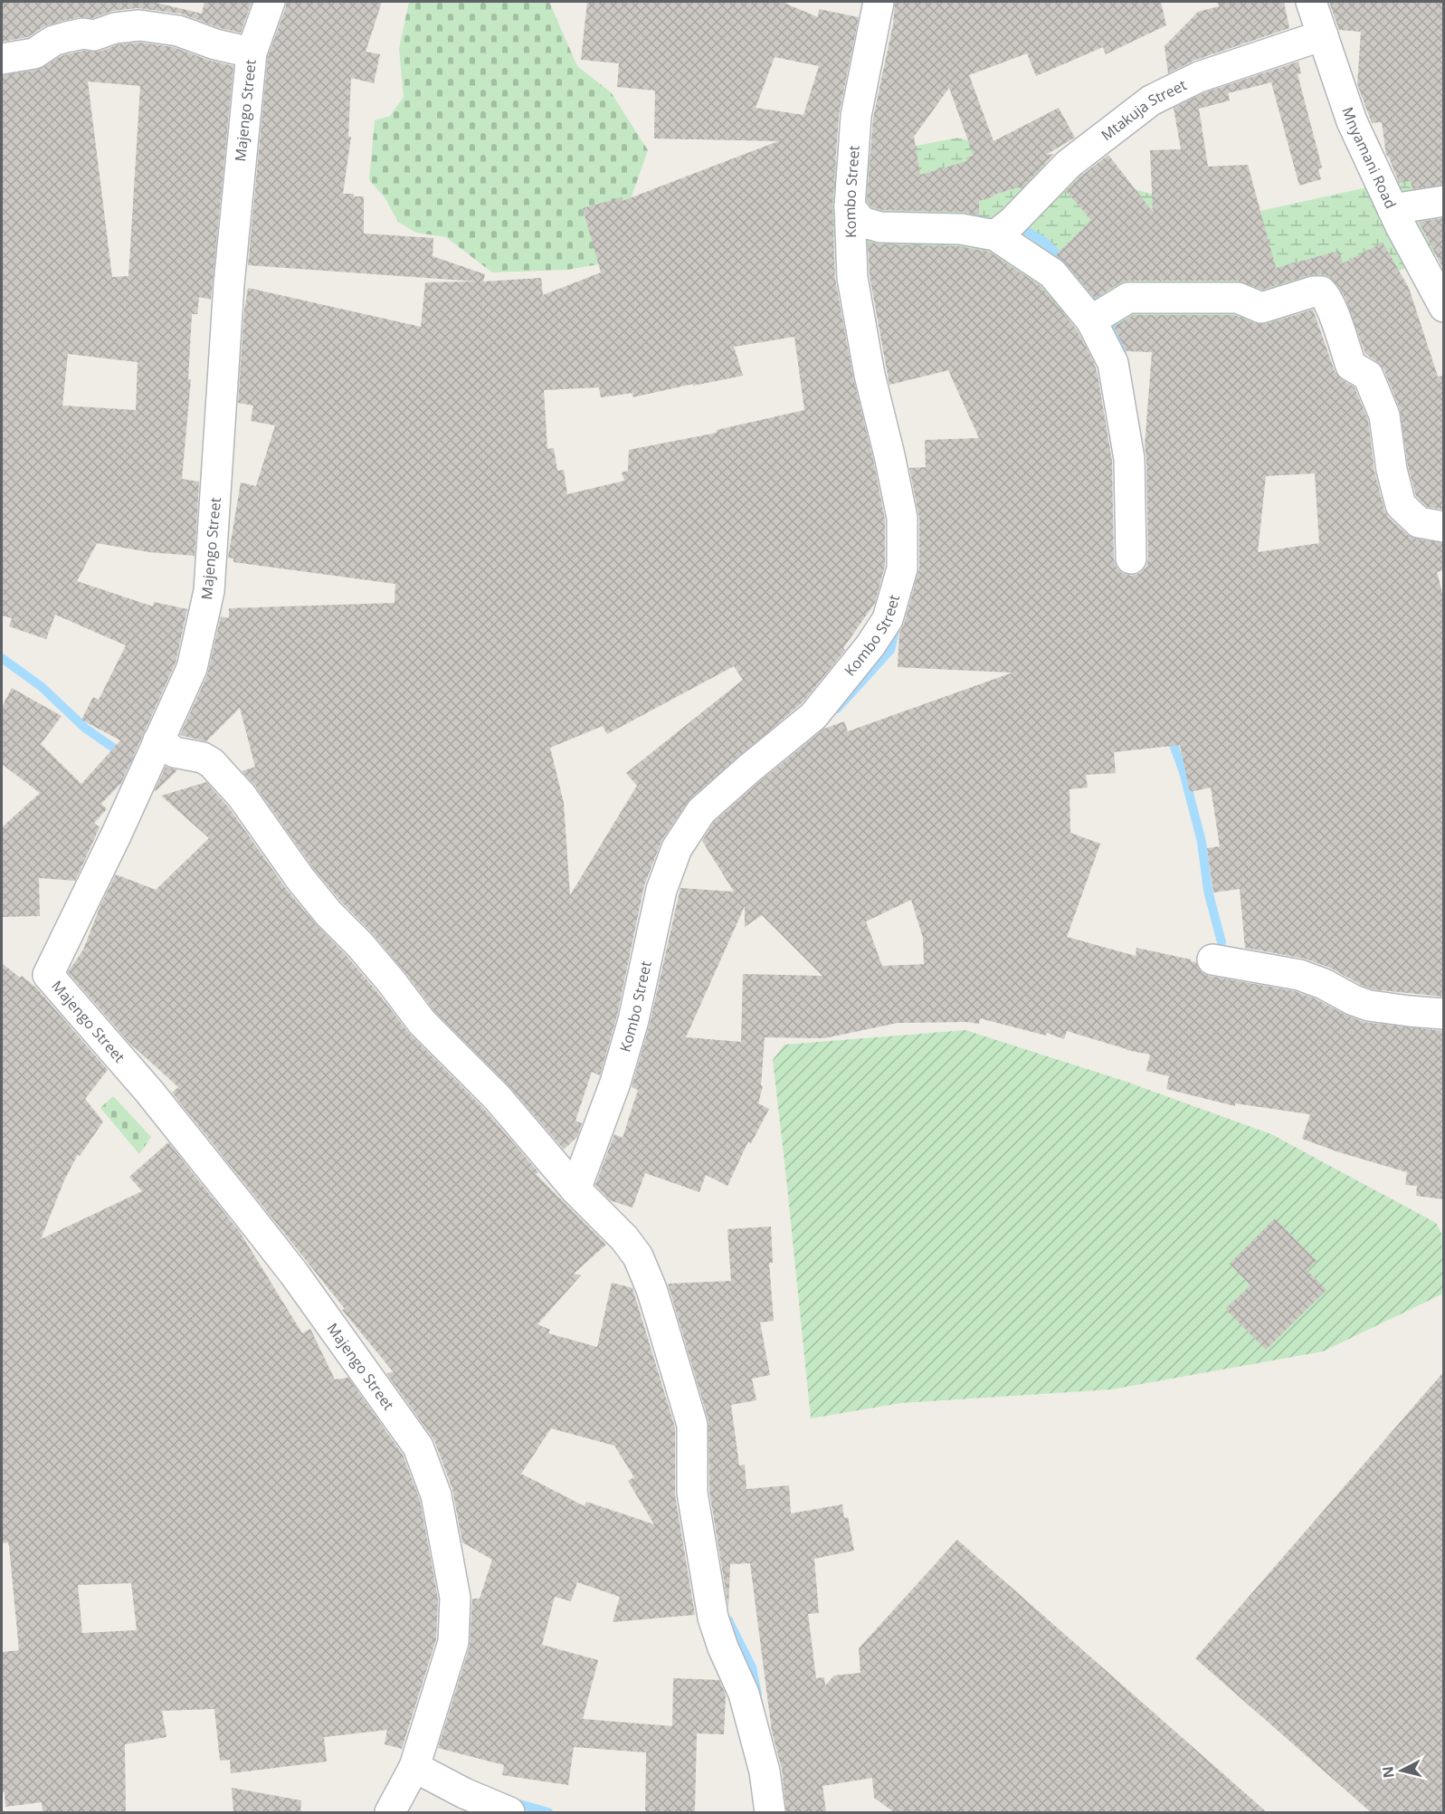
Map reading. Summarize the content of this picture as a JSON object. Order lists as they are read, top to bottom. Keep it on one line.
{"streets":{"street":["Majengo Street","Mtakuja Street","Mnyamani Road","Kombo Street"]},"crossings":[["Mtakuja Street","Mnyamani Road"]],"north":"left"}
